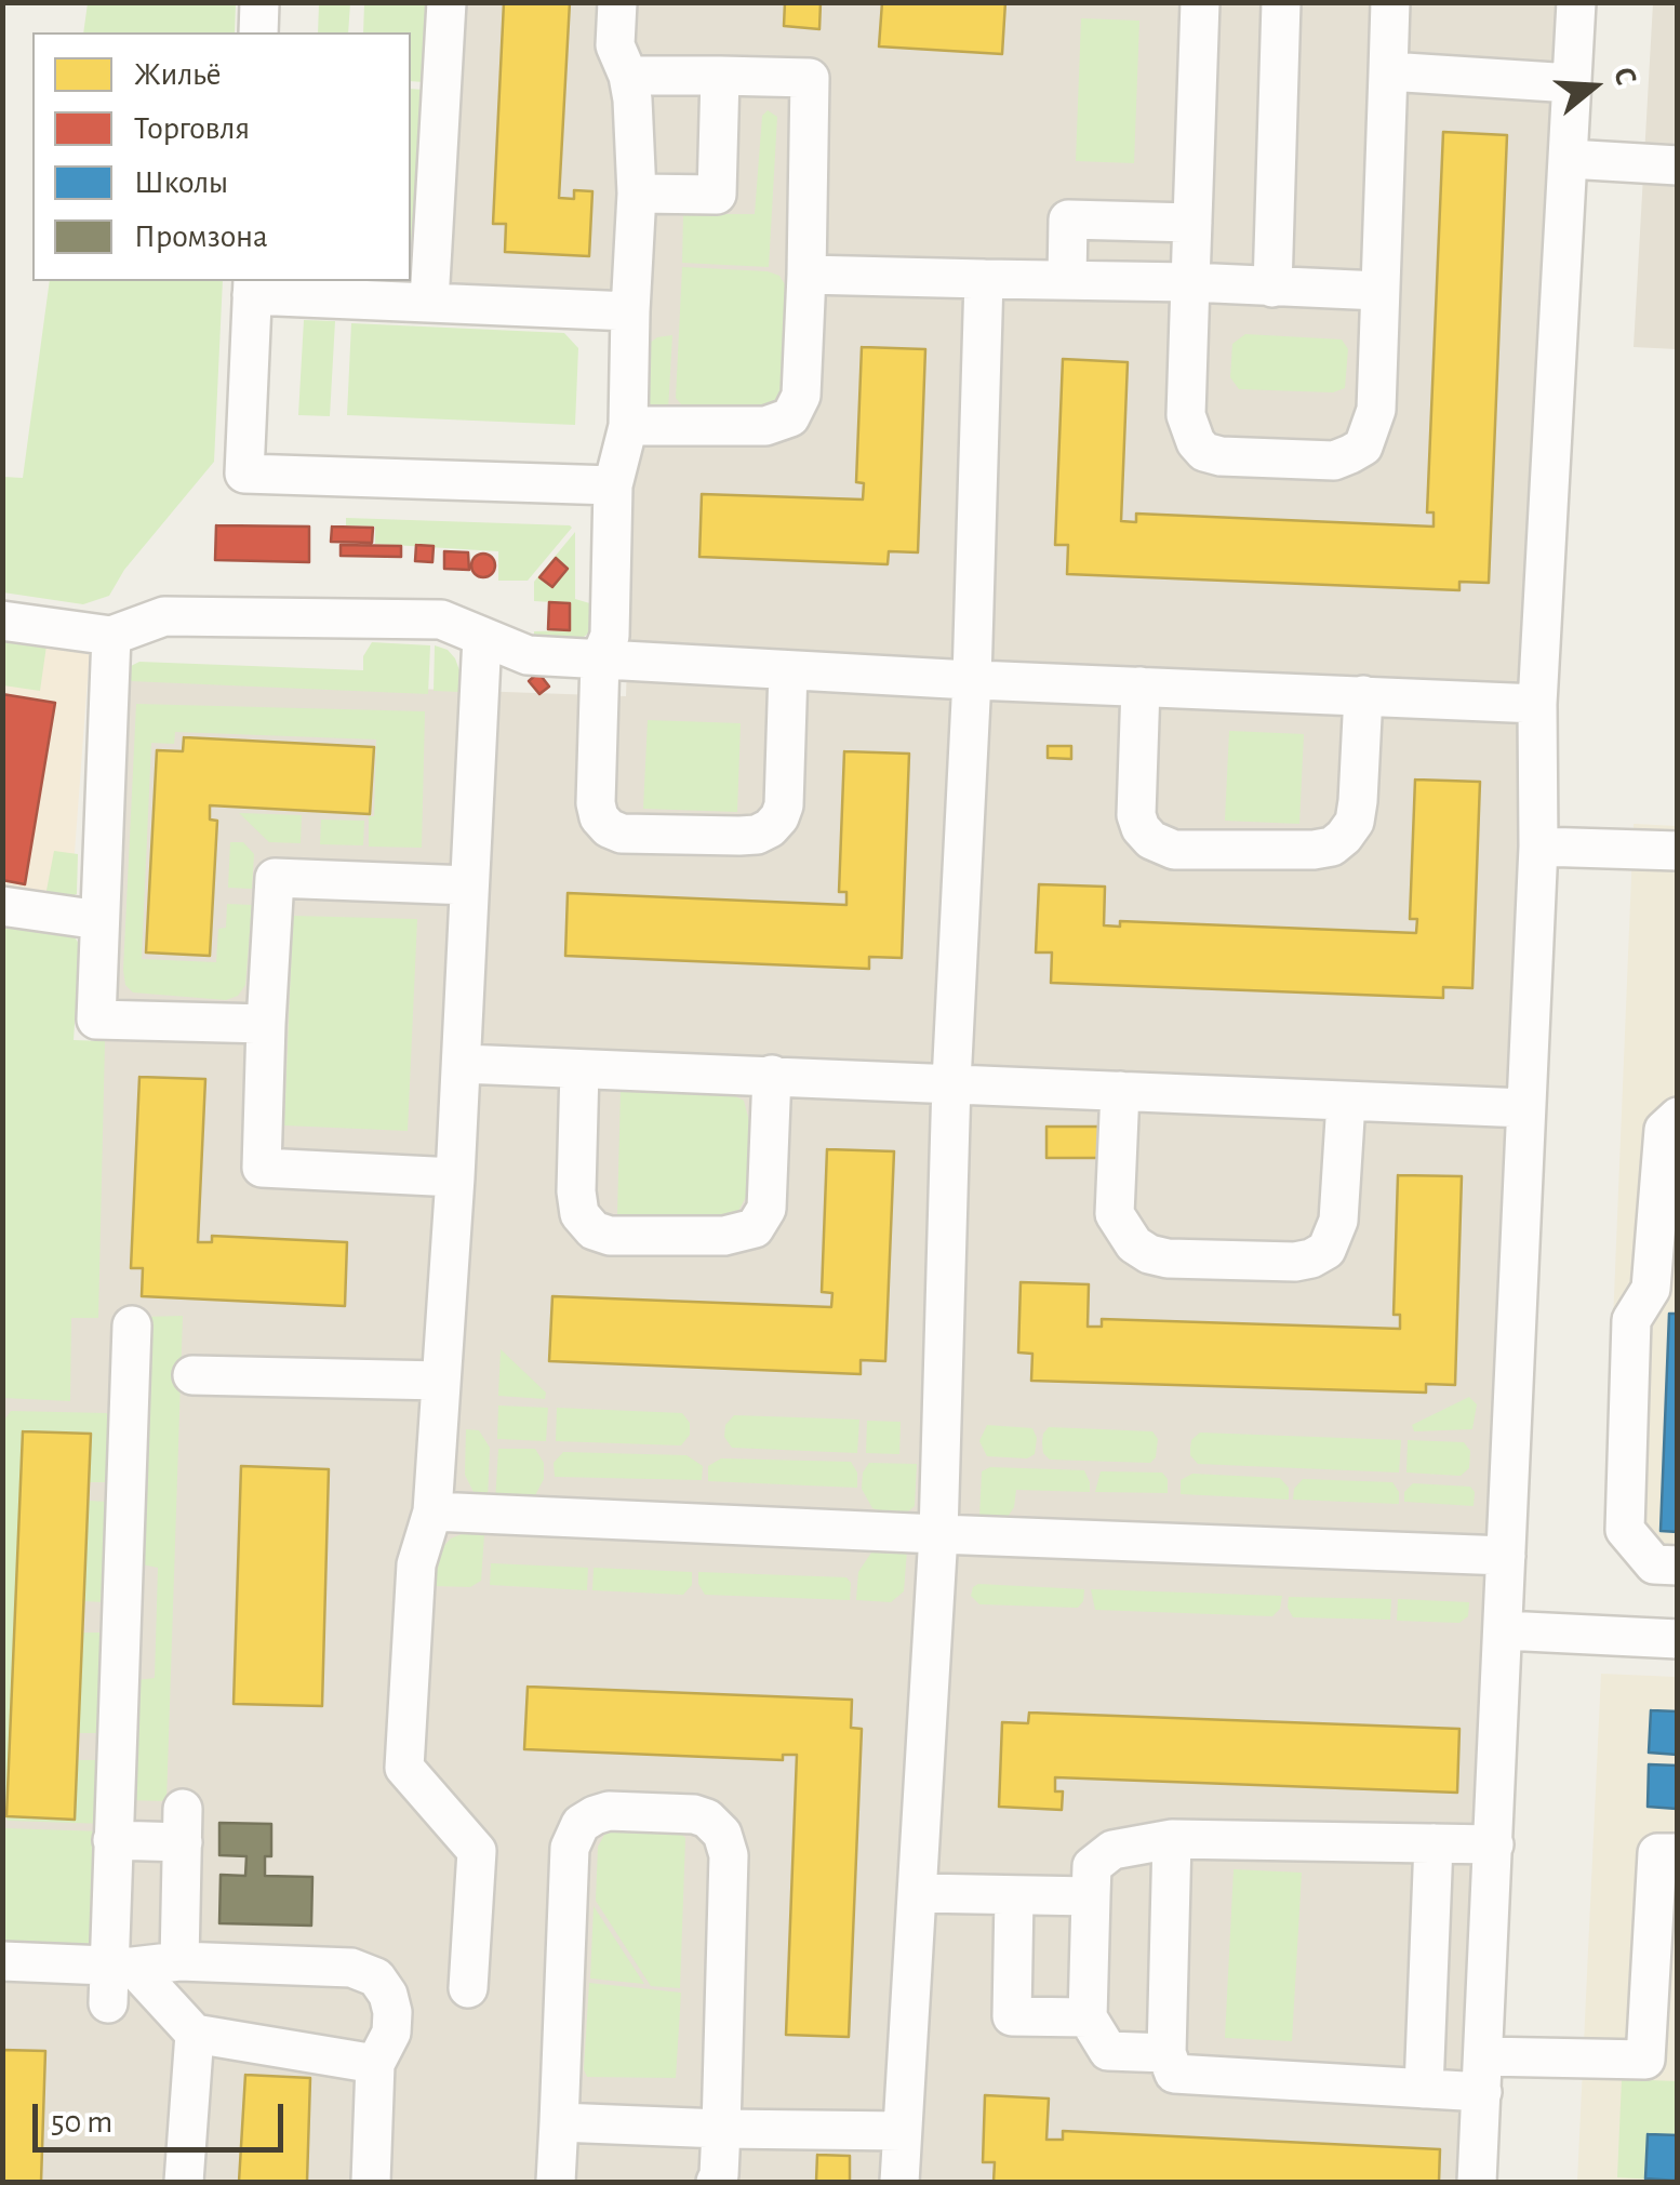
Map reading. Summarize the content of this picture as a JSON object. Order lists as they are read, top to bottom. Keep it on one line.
{"legend":["Жильё","Торговля","Школы","Промзона"],"scale_bar":"50 m","north":"right"}
